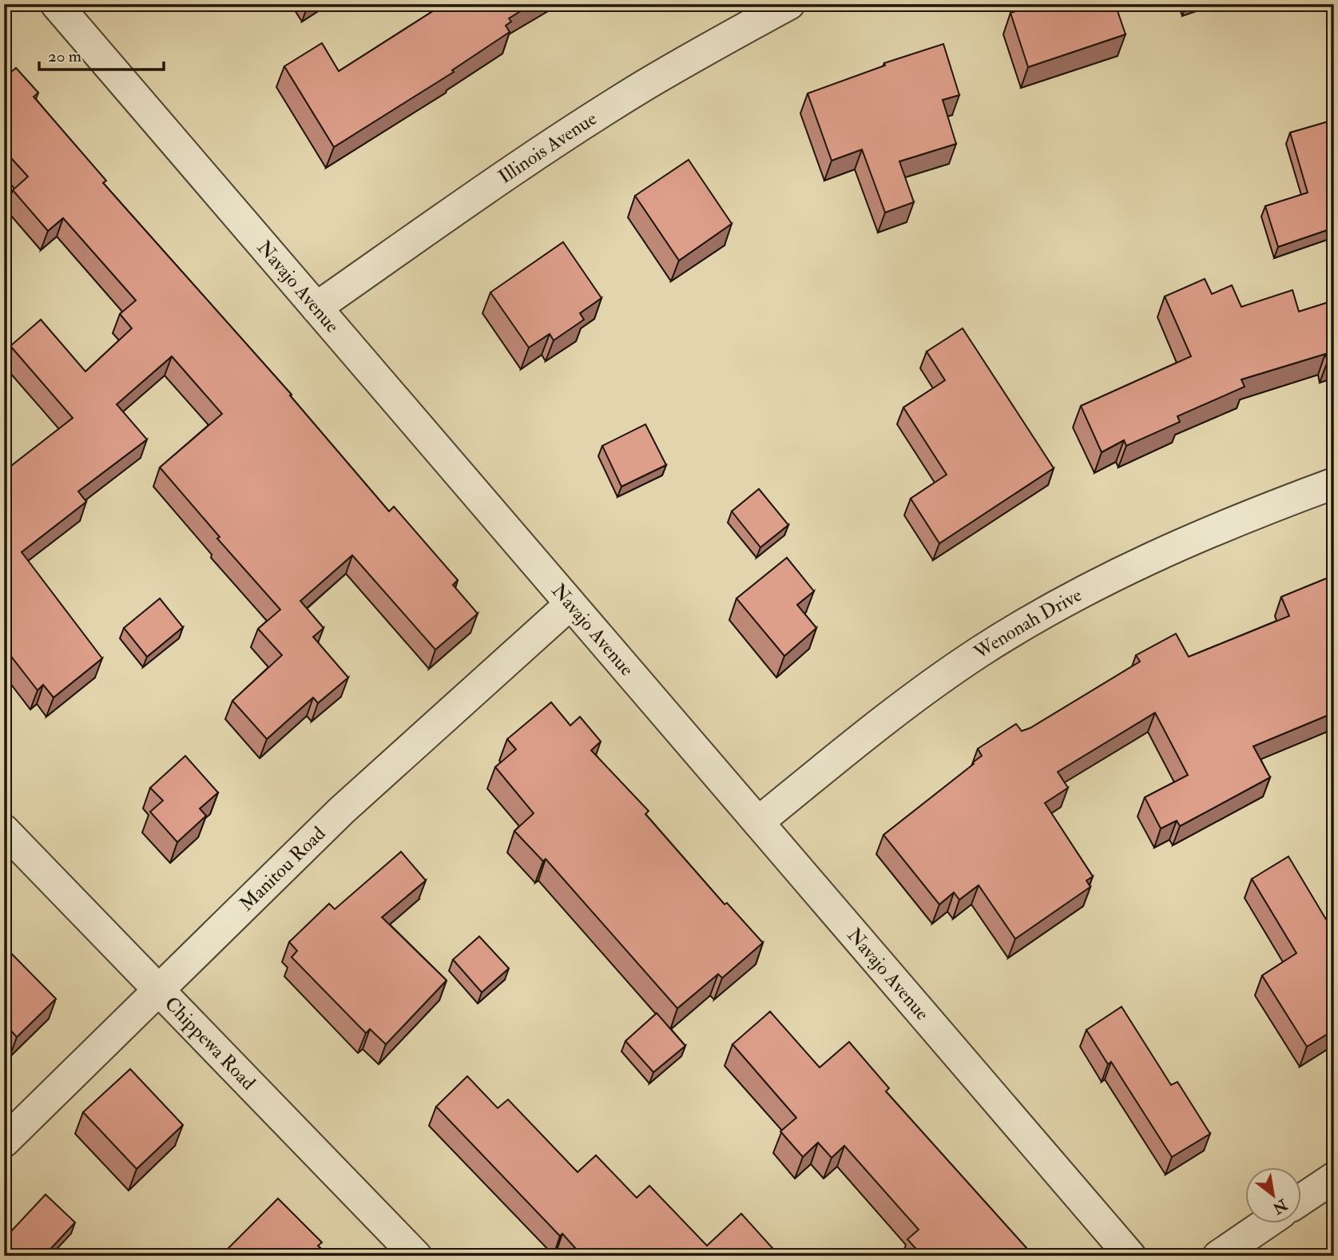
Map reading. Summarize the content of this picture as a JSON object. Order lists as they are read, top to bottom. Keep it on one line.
{"streets":{"street":["Illinois Avenue","Navajo Avenue","Wenonah Drive","Manitou Road","Chippewa Road"]},"crossings":[["Illinois Avenue","Navajo Avenue"],["Navajo Avenue","Wenonah Drive"],["Navajo Avenue","Manitou Road"],["Manitou Road","Chippewa Road"]],"scale_bar":"20 m","north":"bottom right"}
